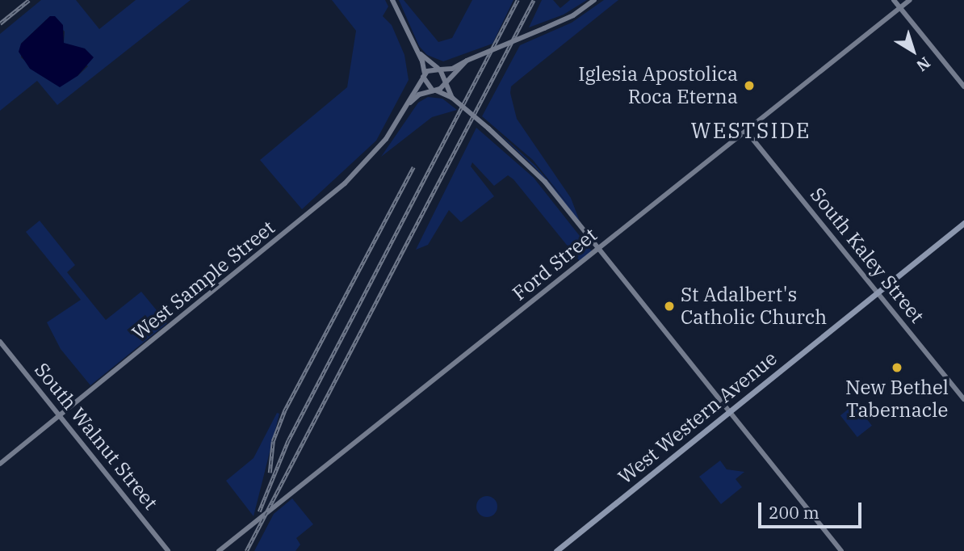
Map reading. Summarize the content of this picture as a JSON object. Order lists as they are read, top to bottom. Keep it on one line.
{"streets":{"main road":["West Western Avenue"],"street":["South Kaley Street","Ford Street","West Sample Street","South Walnut Street"]},"crossings":[["South Kaley Street","Ford Street"],["South Kaley Street","West Western Avenue"],["West Sample Street","South Walnut Street"]],"districts":["WESTSIDE"],"places":["Iglesia Apostolica Roca Eterna","St Adalbert's Catholic Church","New Bethel Tabernacle"],"scale_bar":"200 m","north":"bottom right"}
